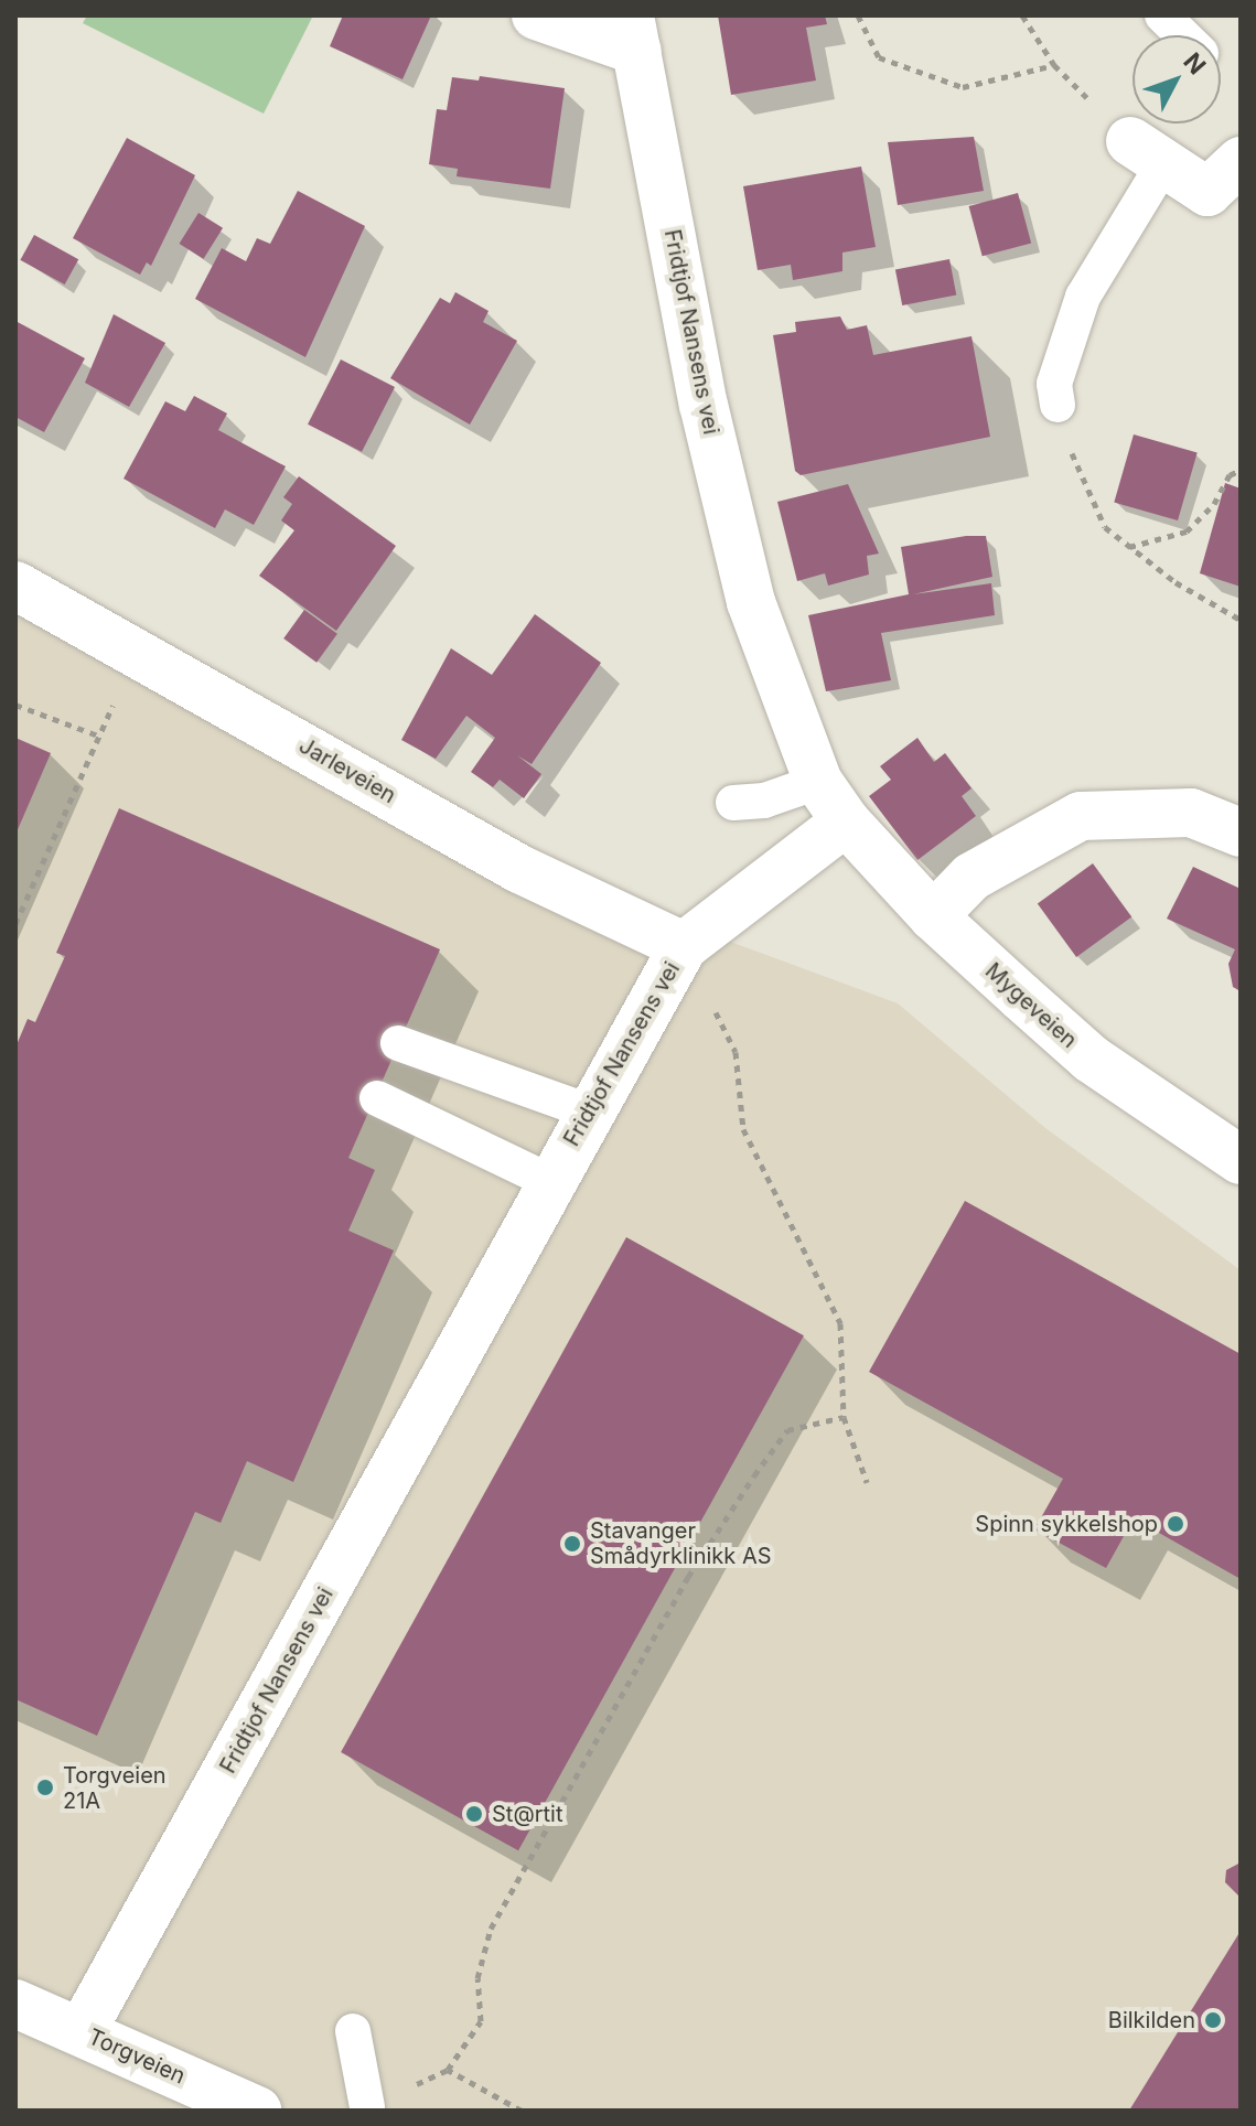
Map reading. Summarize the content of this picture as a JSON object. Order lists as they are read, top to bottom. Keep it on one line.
{"streets":{"street":["Fridtjof Nansens vei","Jarleveien","Mygeveien","Torgveien"]},"crossings":[["Fridtjof Nansens vei","Jarleveien"],["Fridtjof Nansens vei","Mygeveien"],["Fridtjof Nansens vei","Torgveien"]],"places":["Spinn sykkelshop","Stavanger Smådyrklinikk AS","Torgveien 21A","St@rtit","Bilkilden"],"north":"top right"}
